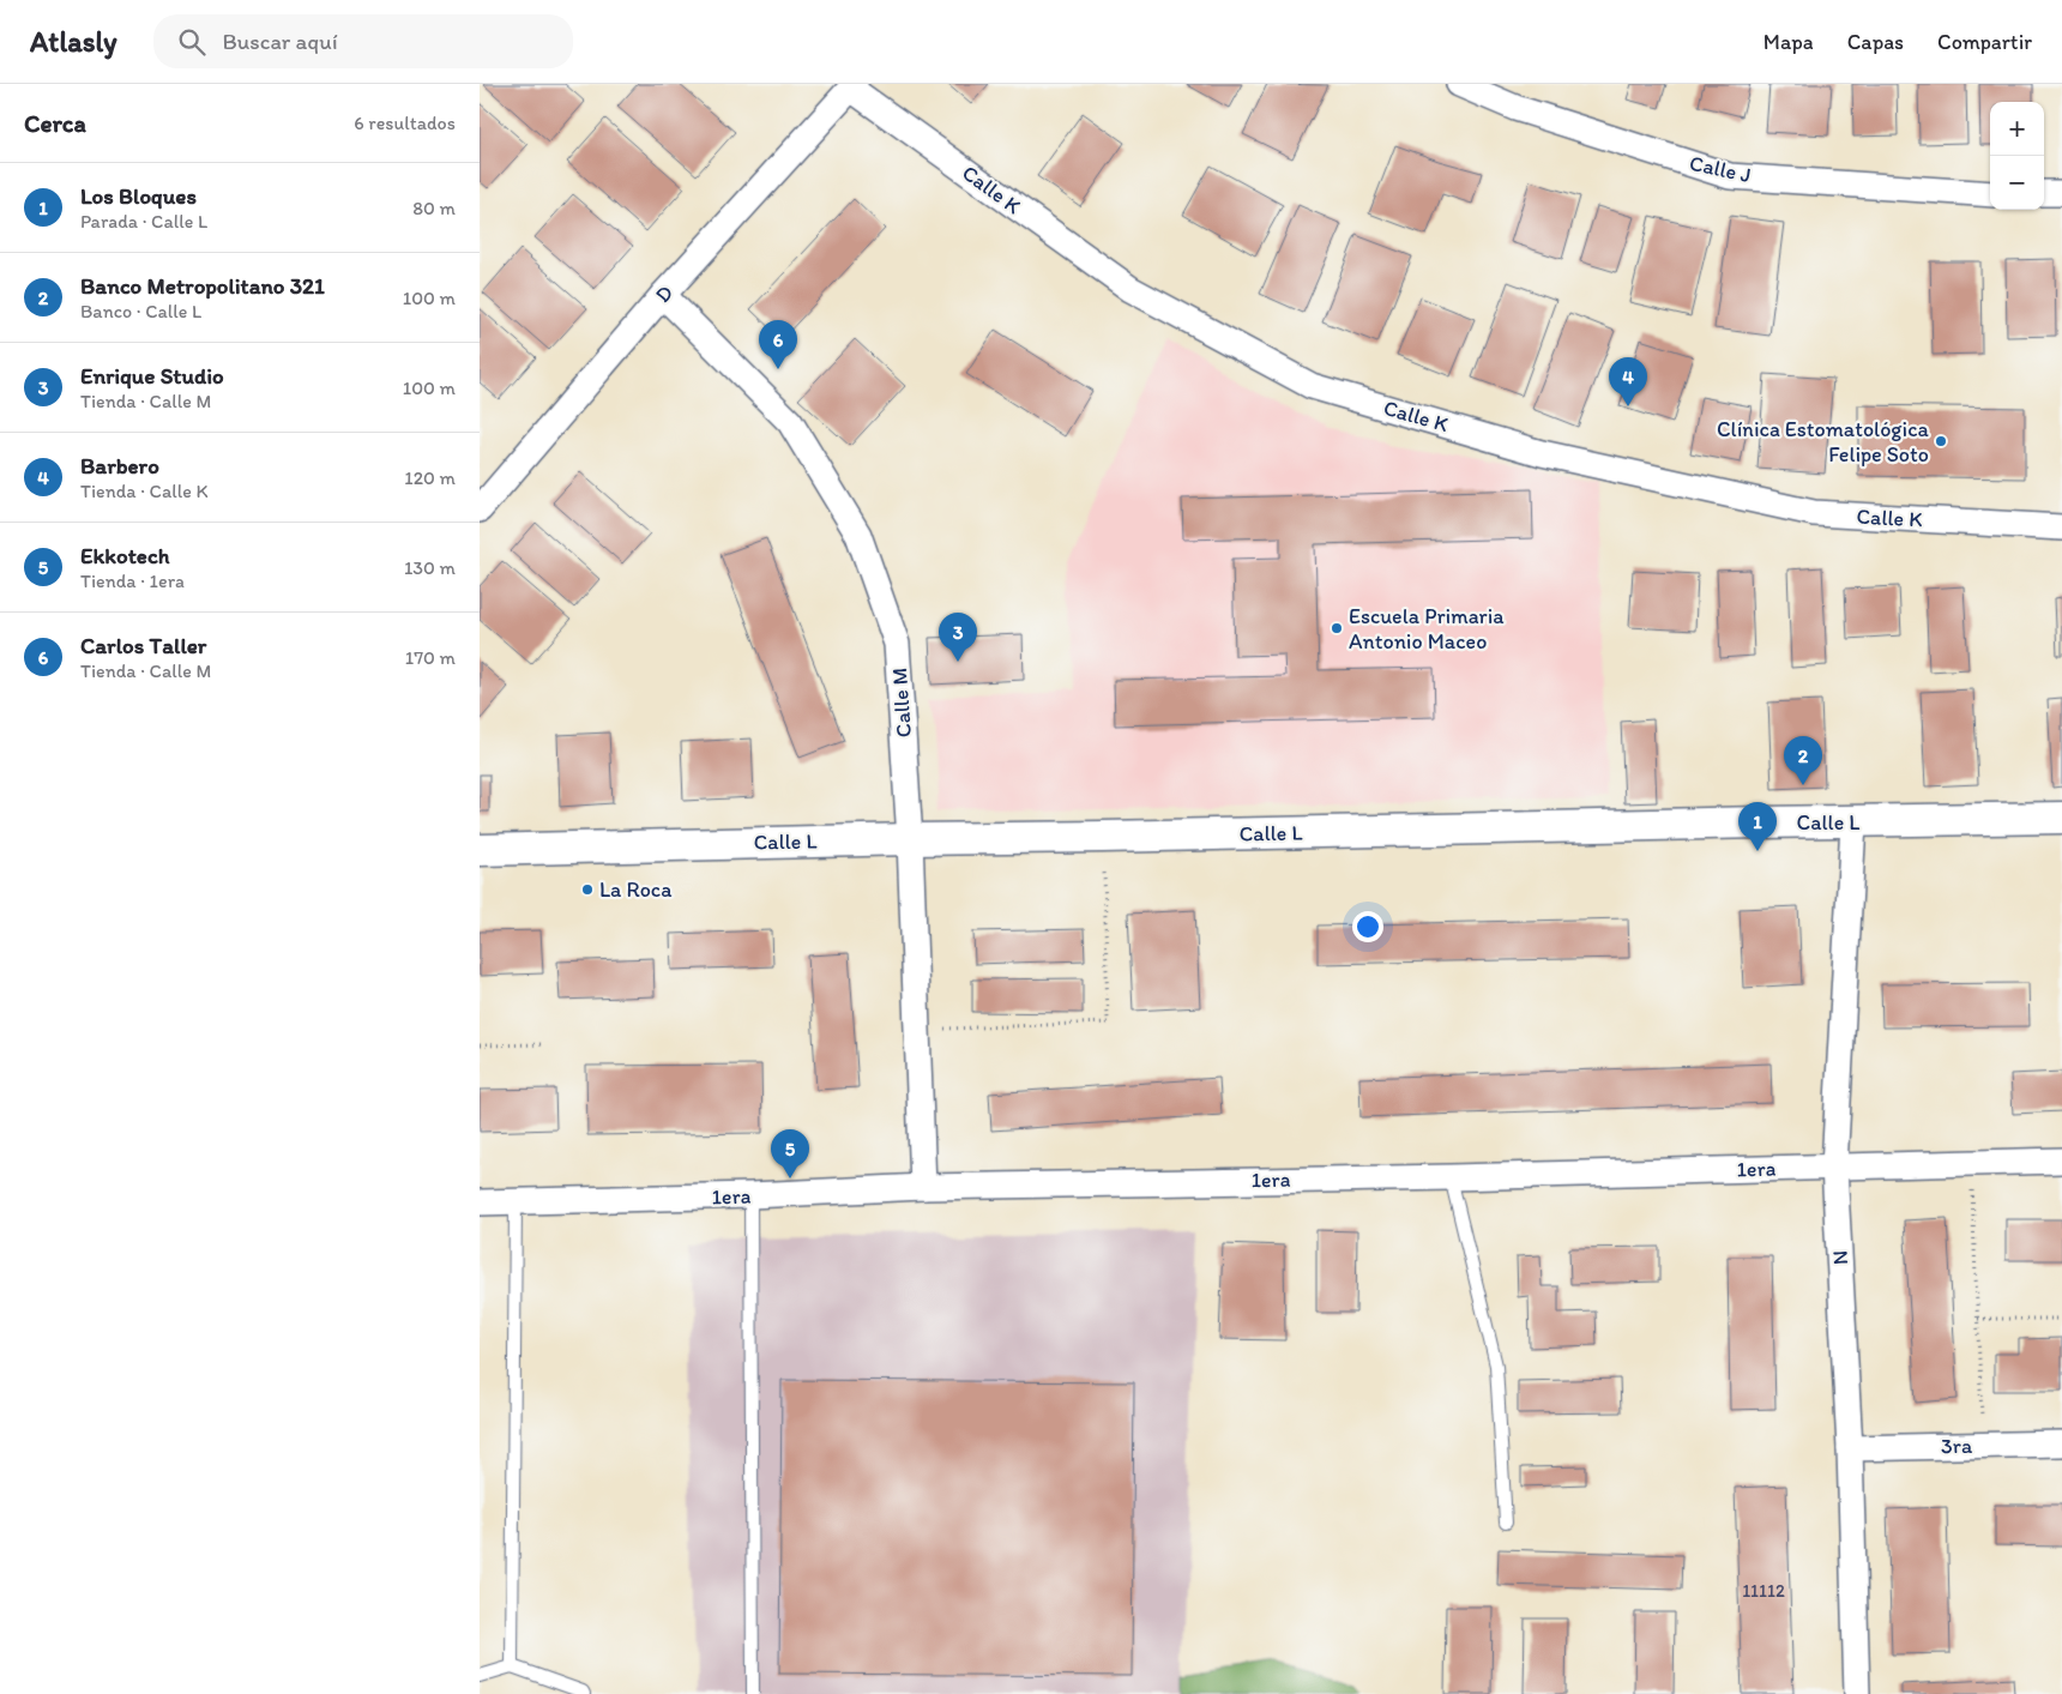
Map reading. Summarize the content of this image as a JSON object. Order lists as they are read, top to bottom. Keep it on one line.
{"streets":{"street":["Calle J","Calle K","D","Calle M","Calle L","1era","N","3ra"]},"crossings":[["Calle K","D"],["D","Calle M"],["Calle M","Calle L"],["Calle M","1era"],["Calle L","N"],["1era","N"],["N","3ra"]],"places":["Clínica Estomatológica Felipe Soto","Escuela Primaria Antonio Maceo","La Roca"],"house_numbers":["11112"],"page":{"header":"Atlasly","search":"Buscar aquí","nav":["Mapa","Capas","Compartir"],"heading":["Cerca","6 resultados"],"map_buttons":["+","−"],"list":[{"mark":"1","name":"Los Bloques","note":"Parada · Calle L","value":"80 m"},{"mark":"2","name":"Banco Metropolitano 321","note":"Banco · Calle L","value":"100 m"},{"mark":"3","name":"Enrique Studio","note":"Tienda · Calle M","value":"100 m"},{"mark":"4","name":"Barbero","note":"Tienda · Calle K","value":"120 m"},{"mark":"5","name":"Ekkotech","note":"Tienda · 1era","value":"130 m"},{"mark":"6","name":"Carlos Taller","note":"Tienda · Calle M","value":"170 m"}],"pins":["6","4","3","2","1","5"]}}
